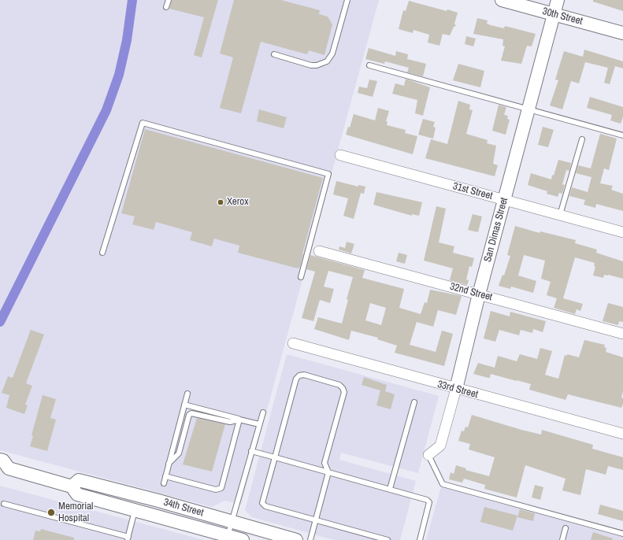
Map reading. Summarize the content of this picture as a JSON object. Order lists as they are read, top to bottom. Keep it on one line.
{"streets":{"street":["30th Street","31st Street","San Dimas Street","32nd Street","33rd Street","34th Street"]},"crossings":[["30th Street","San Dimas Street"],["31st Street","San Dimas Street"],["San Dimas Street","32nd Street"],["San Dimas Street","33rd Street"]],"places":["Xerox","Memorial Hospital"]}
